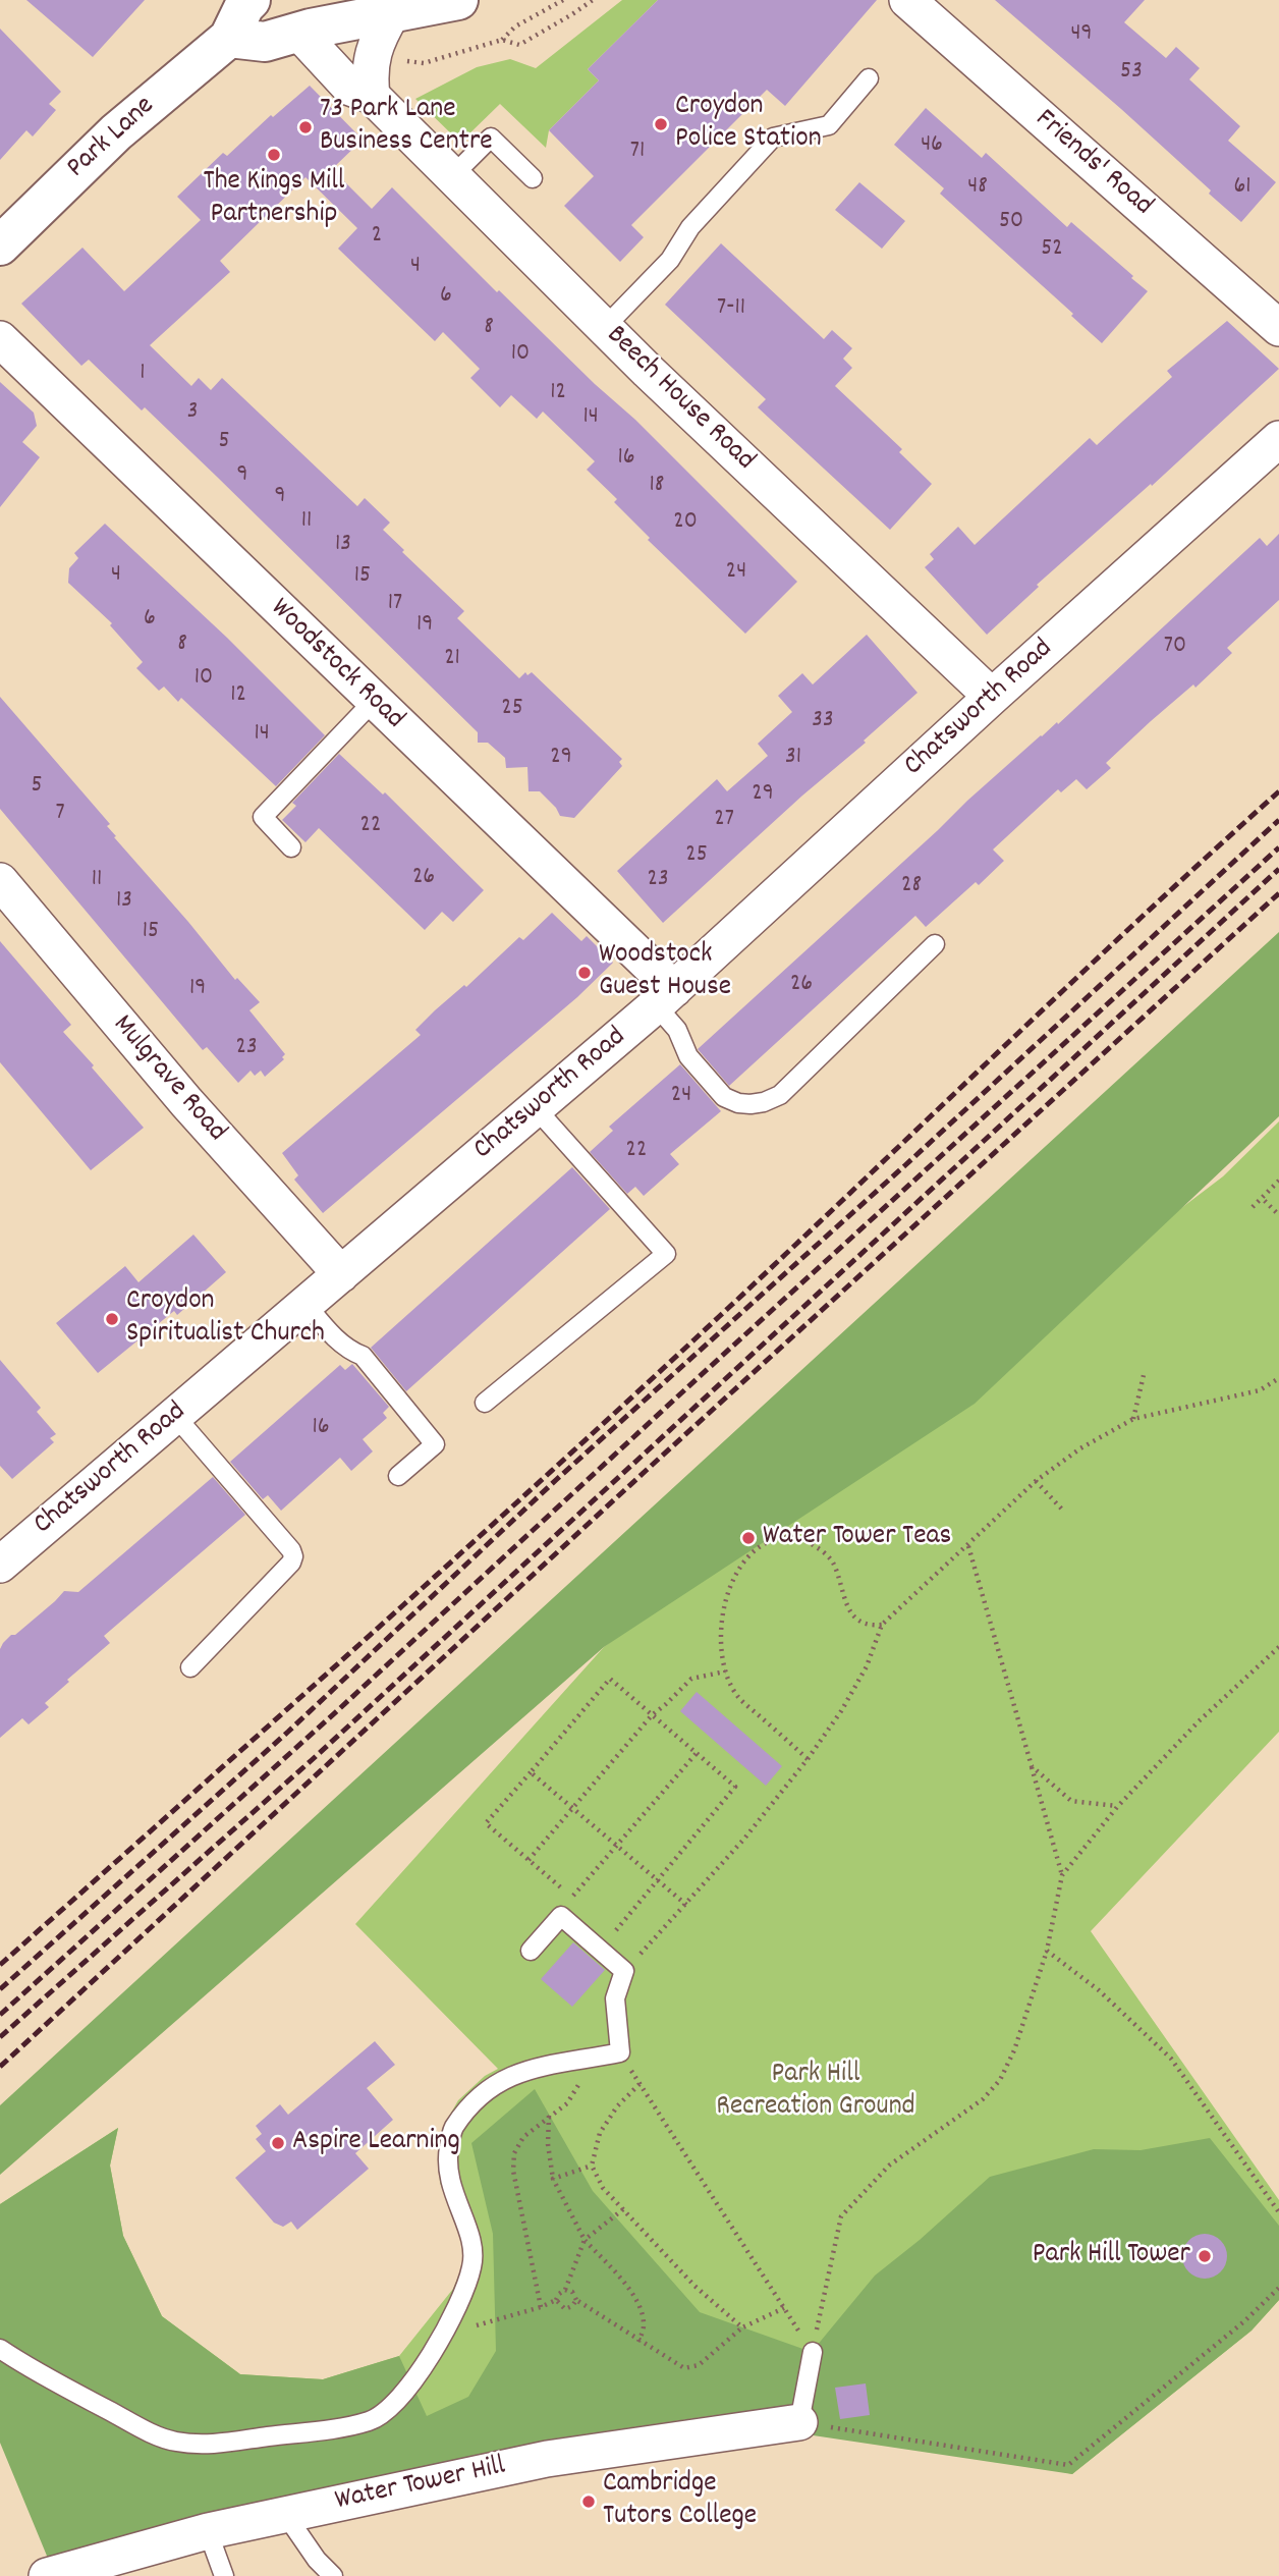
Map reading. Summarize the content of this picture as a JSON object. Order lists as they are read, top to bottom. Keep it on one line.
{"streets":{"main road":["Park Lane"],"street":["Friends' Road","Beech House Road","Woodstock Road","Chatsworth Road","Mulgrave Road","Water Tower Hill"]},"crossings":[["Beech House Road","Chatsworth Road"],["Woodstock Road","Chatsworth Road"],["Chatsworth Road","Mulgrave Road"]],"parks":["Park Hill Recreation Ground"],"places":["Croydon Police Station","73 Park Lane Business Centre","The Kings Mill Partnership","Woodstock Guest House","Croydon Spiritualist Church","Water Tower Teas","Aspire Learning","Park Hill Tower","Cambridge Tutors College"],"house_numbers":["49","53","46","71","48","61","50","2","52","4","6","7-11","8","10","1","12","3","14","5","16","9","18","9","11","20","13","24","4","15","17","6","19","8","70","21","10","12","25","33","14","29","31","5","29","7","27","22","25","26","11","23","28","13","15","26","19","23","24","22","16"]}
